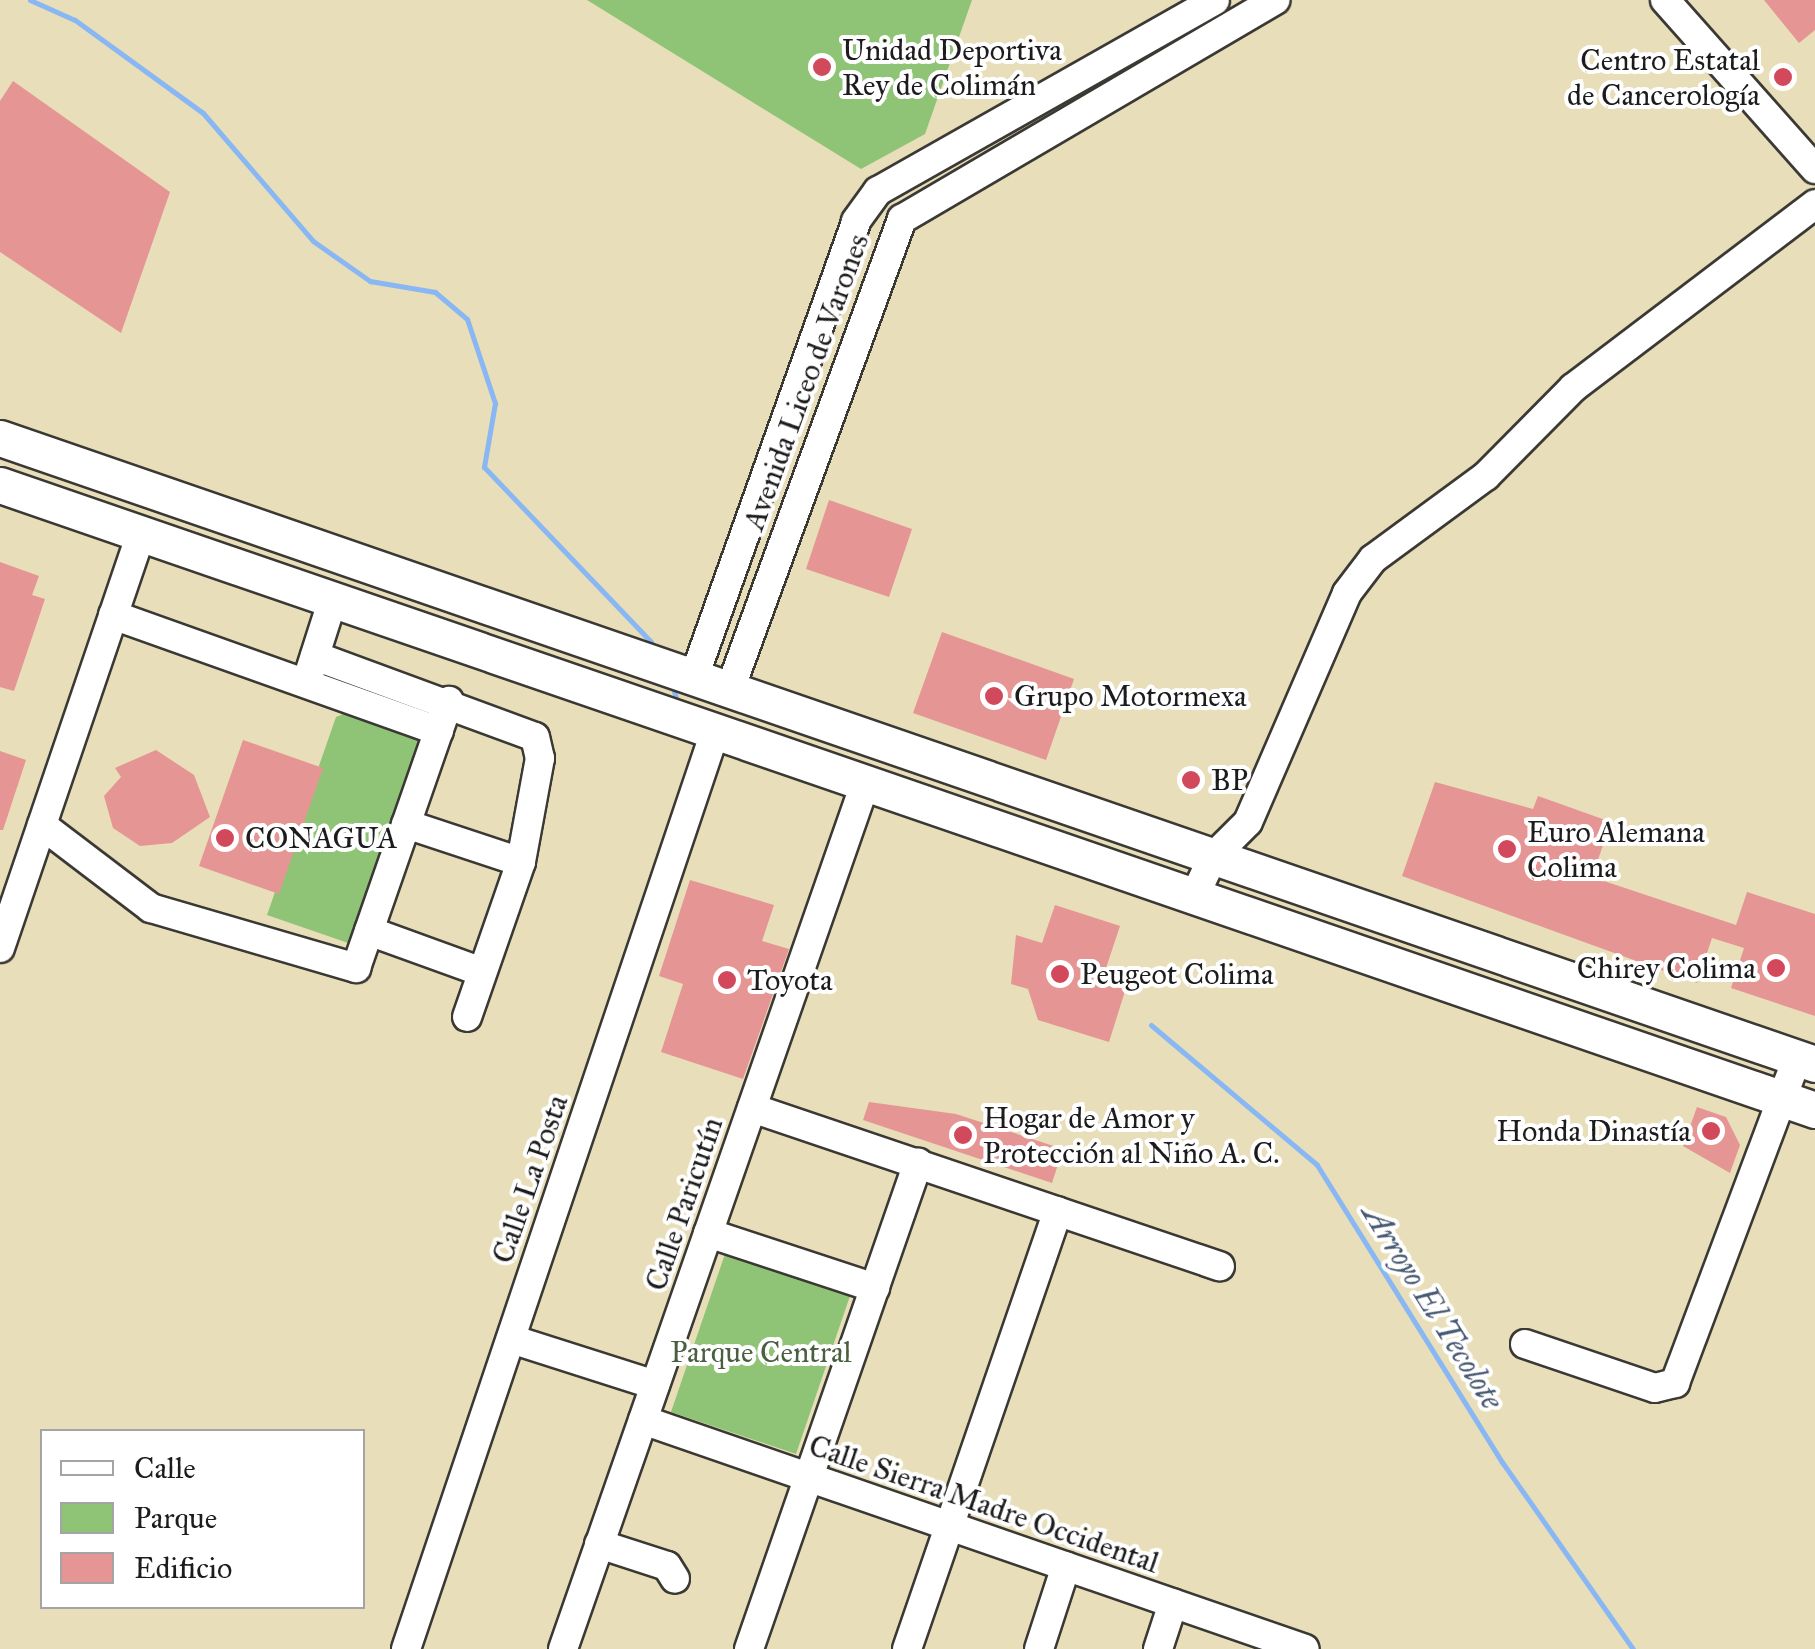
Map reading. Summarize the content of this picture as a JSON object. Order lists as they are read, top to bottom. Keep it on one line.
{"streets":{"street":["Avenida Liceo de Varones","Calle La Posta","Calle Paricutín","Calle Sierra Madre Occidental"]},"crossings":[["Calle Paricutín","Calle Sierra Madre Occidental"]],"water":["Arroyo El Tecolote"],"parks":["Parque Central"],"places":["Unidad Deportiva Rey de Colimán","Centro Estatal de Cancerología","Grupo Motormexa","BP","CONAGUA","Euro Alemana Colima","Chirey Colima","Peugeot Colima","Toyota","Honda Dinastía","Hogar de Amor y Protección al Niño A. C."],"legend":["Calle","Parque","Edificio"]}
